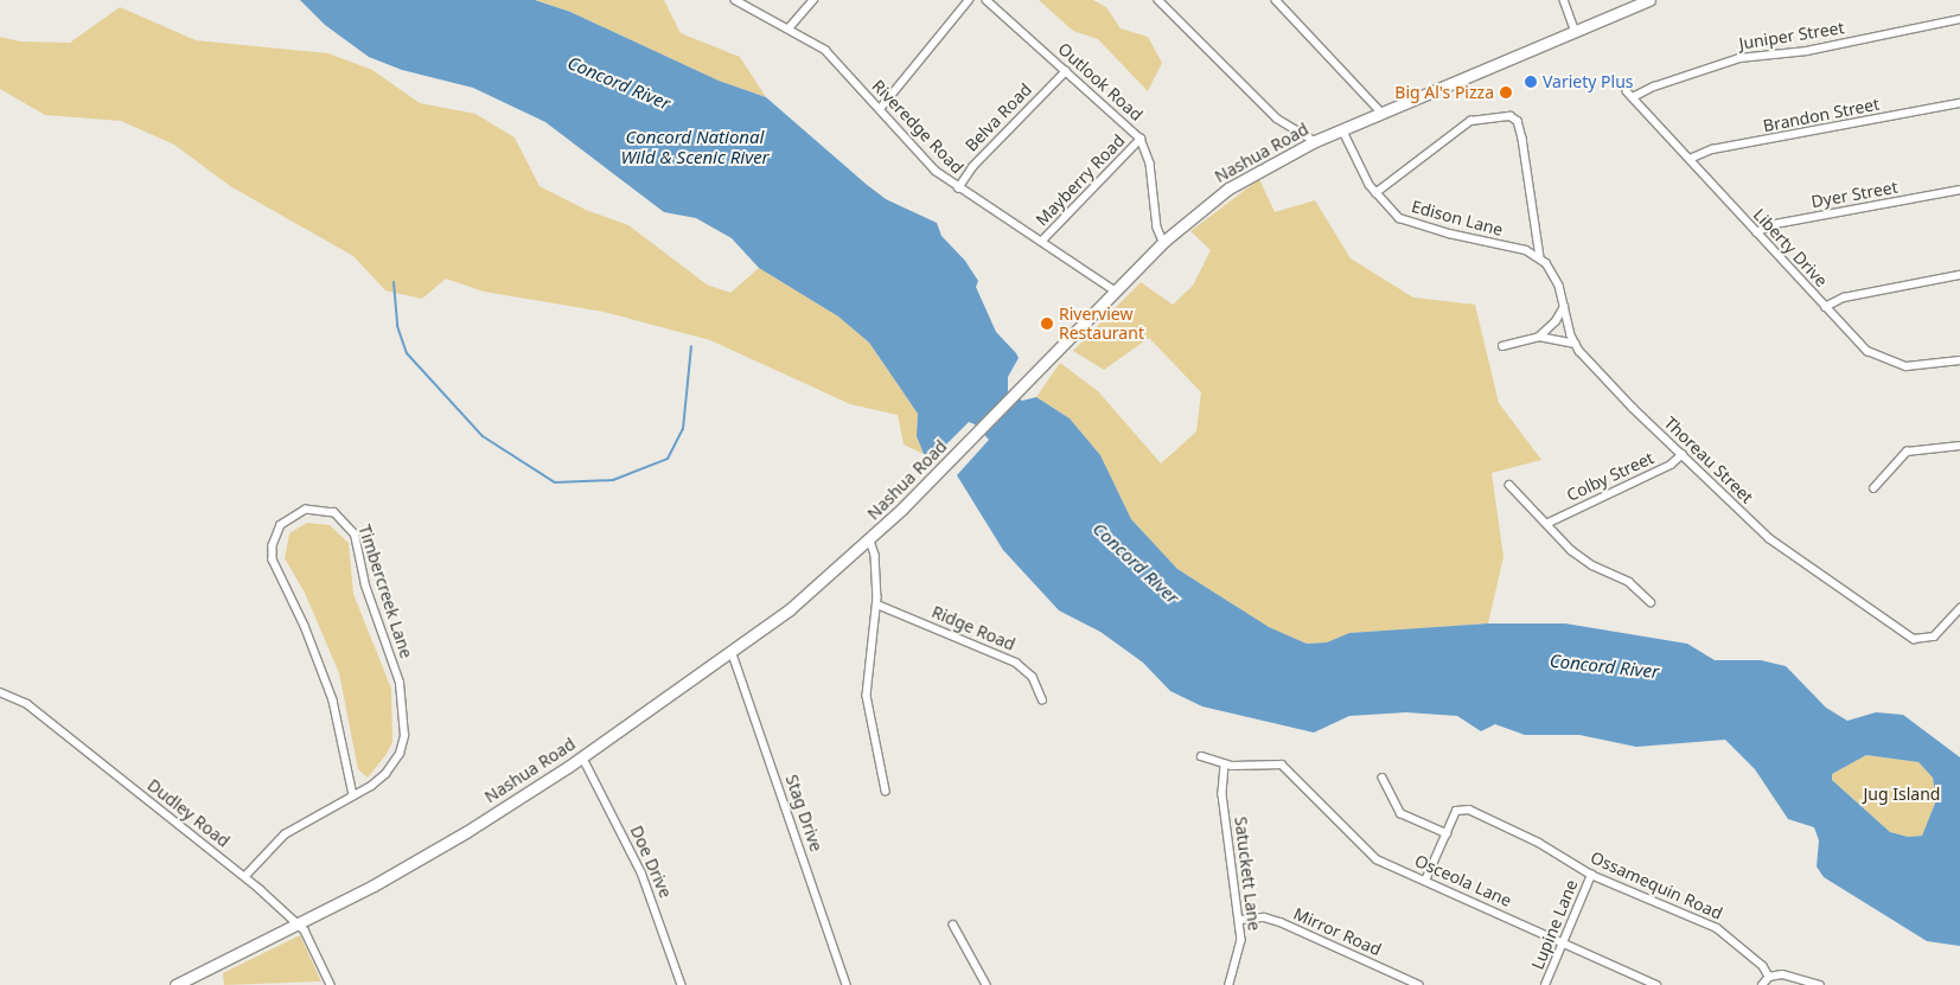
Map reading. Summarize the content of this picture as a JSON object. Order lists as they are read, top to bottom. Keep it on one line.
{"streets":{"main road":["Nashua Road"],"street":["Juniper Street","Outlook Road","Brandon Street","Belva Road","Riveredge Road","Mayberry Road","Dyer Street","Edison Lane","Liberty Drive","Thoreau Street","Colby Street","Timbercreek Lane","Ridge Road","Dudley Road","Stag Drive","Doe Drive","Satuckett Lane","Osceola Lane","Ossamequin Road","Lupine Lane","Mirror Road"]},"crossings":[["Juniper Street","Liberty Drive"],["Outlook Road","Belva Road"],["Outlook Road","Nashua Road"],["Outlook Road","Mayberry Road"],["Brandon Street","Liberty Drive"],["Belva Road","Riveredge Road"],["Riveredge Road","Nashua Road"],["Riveredge Road","Mayberry Road"],["Nashua Road","Edison Lane"],["Nashua Road","Dudley Road"],["Nashua Road","Stag Drive"],["Nashua Road","Doe Drive"],["Dyer Street","Liberty Drive"],["Edison Lane","Thoreau Street"],["Thoreau Street","Colby Street"],["Timbercreek Lane","Dudley Road"],["Satuckett Lane","Osceola Lane"],["Satuckett Lane","Mirror Road"],["Osceola Lane","Lupine Lane"],["Ossamequin Road","Lupine Lane"]],"water":["Concord River","Concord National Wild & Scenic River"],"parks":["Jug Island"],"places":["Variety Plus","Big Al's Pizza","Riverview Restaurant"]}
